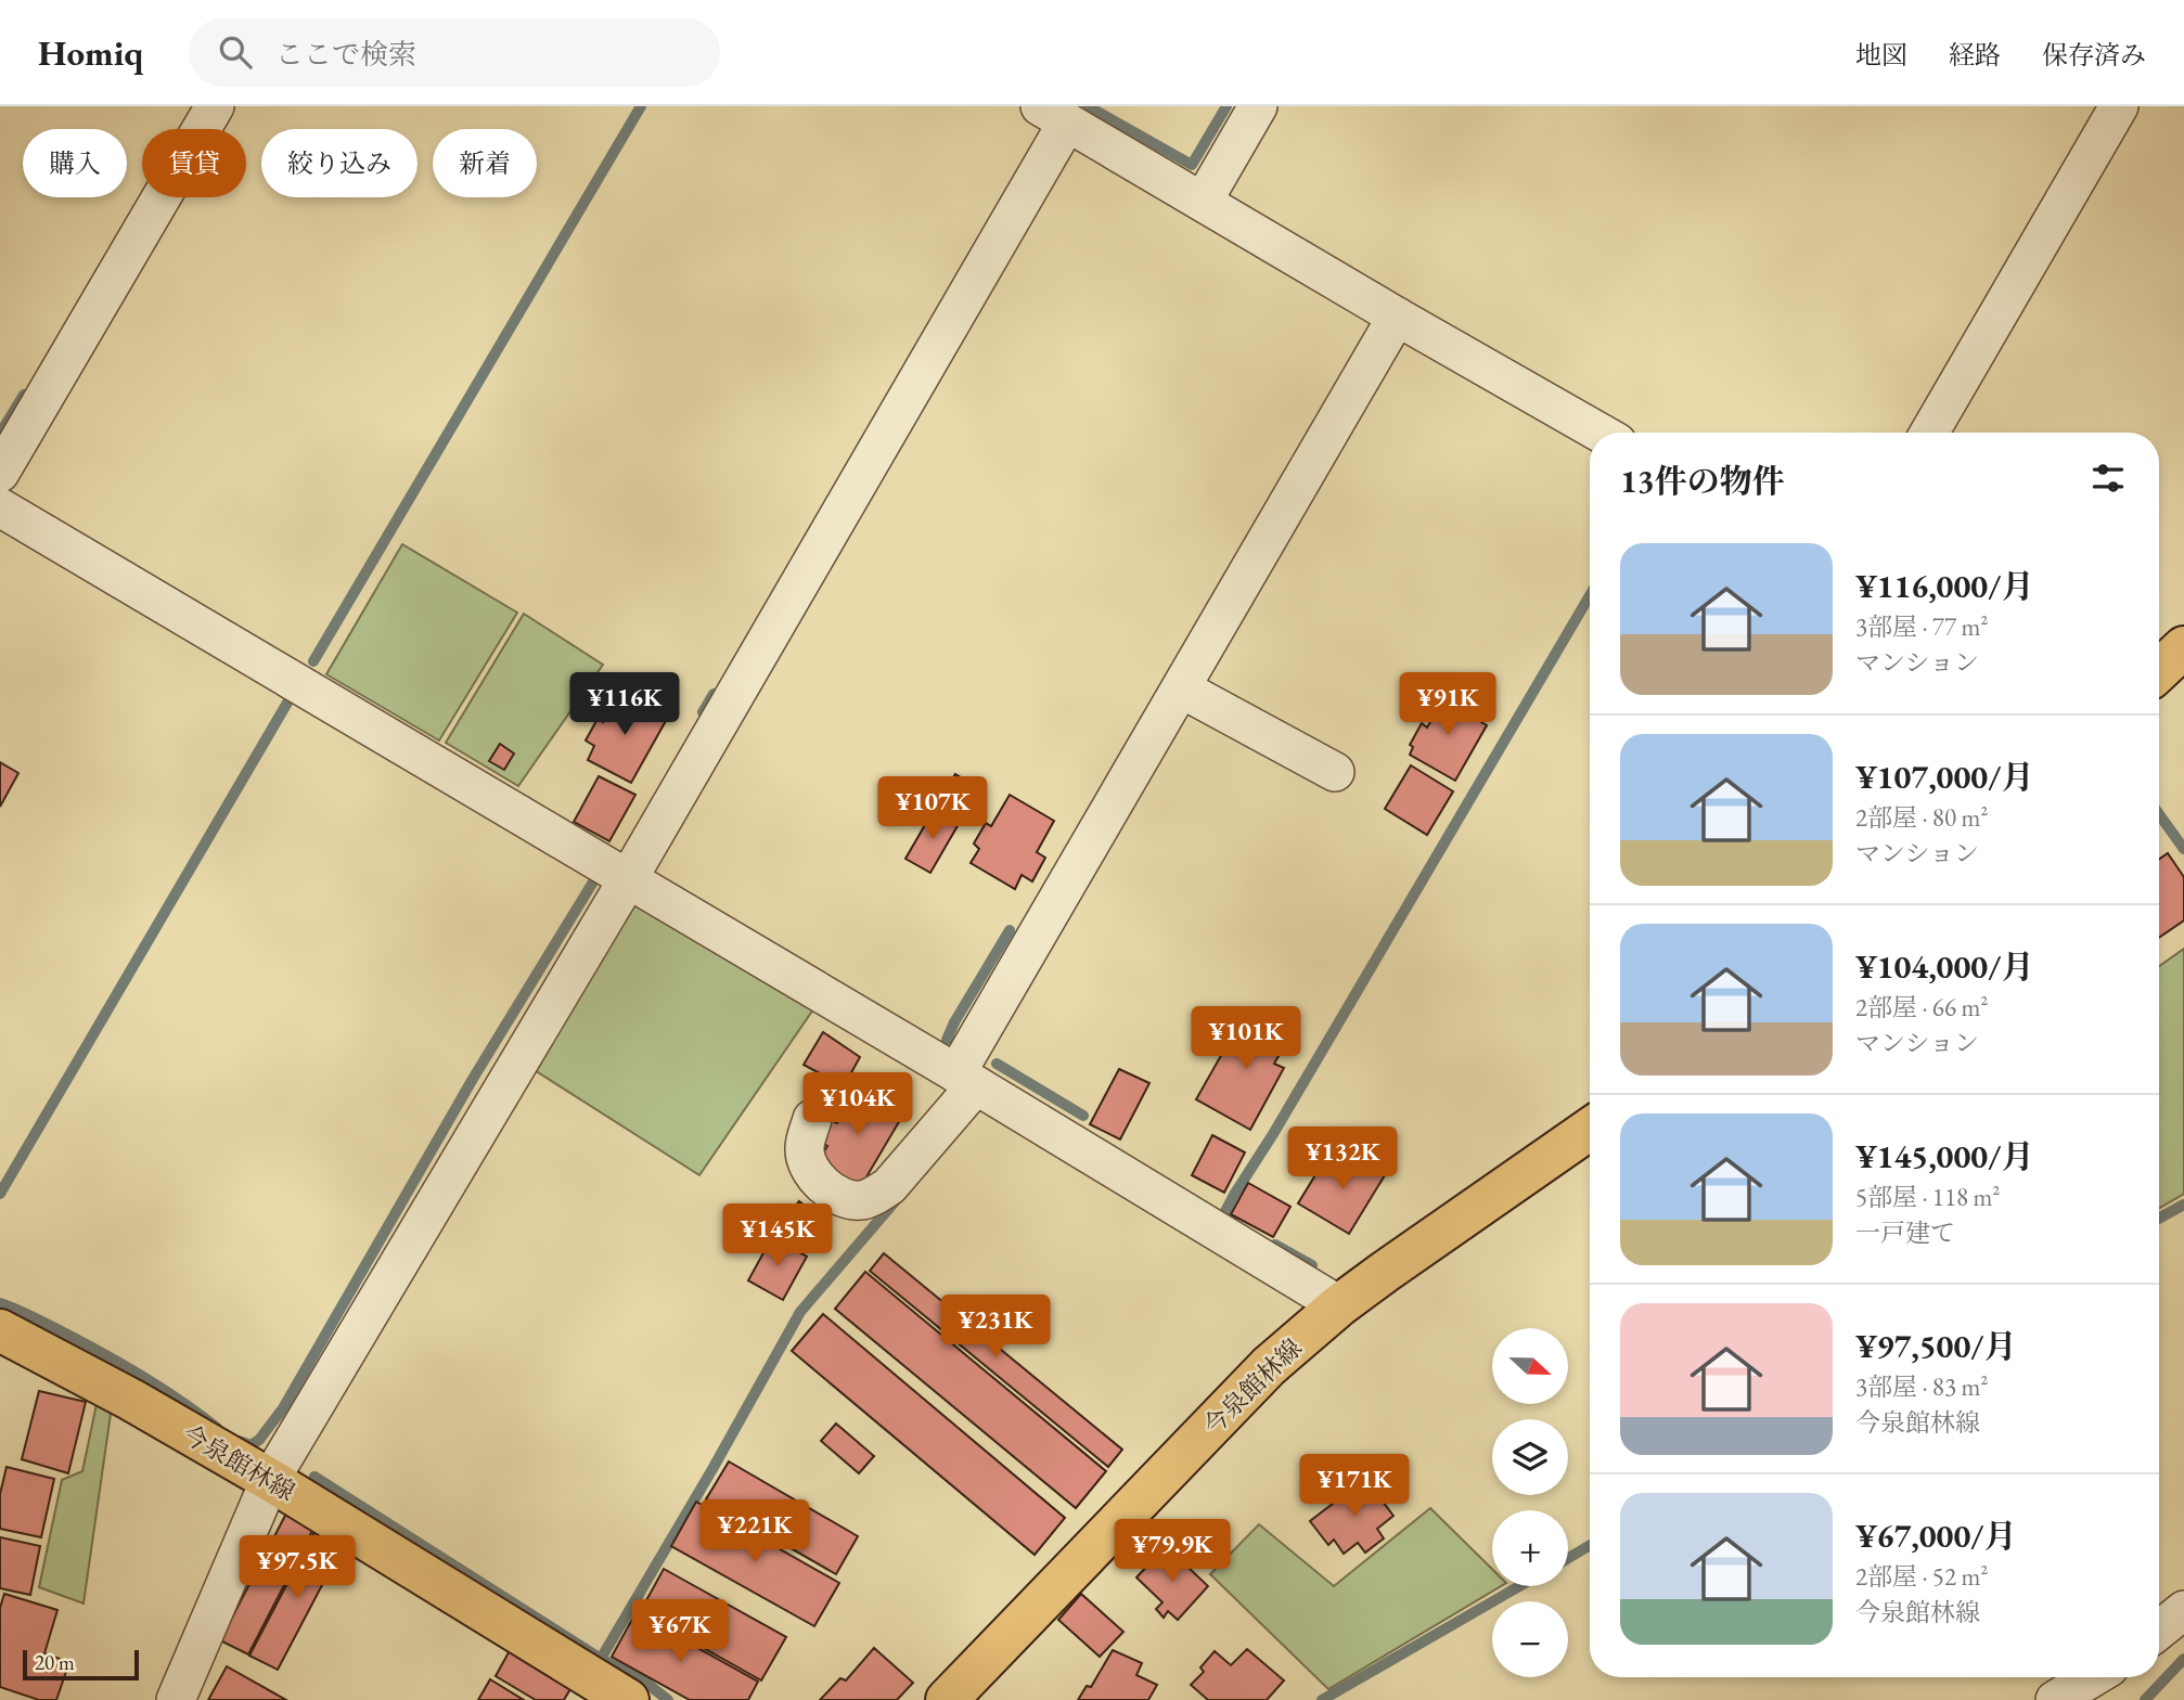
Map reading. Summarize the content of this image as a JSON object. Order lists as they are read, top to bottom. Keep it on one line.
{"streets":{"main road":["今泉館林線"]},"scale_bar":"20 m","north":"right","page":{"header":"Homiq","search":"ここで検索","nav":["地図","経路","保存済み"],"chip":["購入","賃貸","絞り込み","新着"],"heading":"13件の物件","list":[{"name":"¥116,000/月","note":"3部屋 · 77 m² · マンション"},{"name":"¥107,000/月","note":"2部屋 · 80 m² · マンション"},{"name":"¥104,000/月","note":"2部屋 · 66 m² · マンション"},{"name":"¥145,000/月","note":"5部屋 · 118 m² · 一戸建て"},{"name":"¥97,500/月","note":"3部屋 · 83 m² · 今泉館林線"},{"name":"¥67,000/月","note":"2部屋 · 52 m² · 今泉館林線"}],"price":["¥116K","¥91K","¥107K","¥101K","¥104K","¥132K","¥145K","¥231K","¥171K","¥221K","¥79.9K","¥97.5K","¥67K"],"map_buttons":["+","−"],"scale":"20 m"}}
